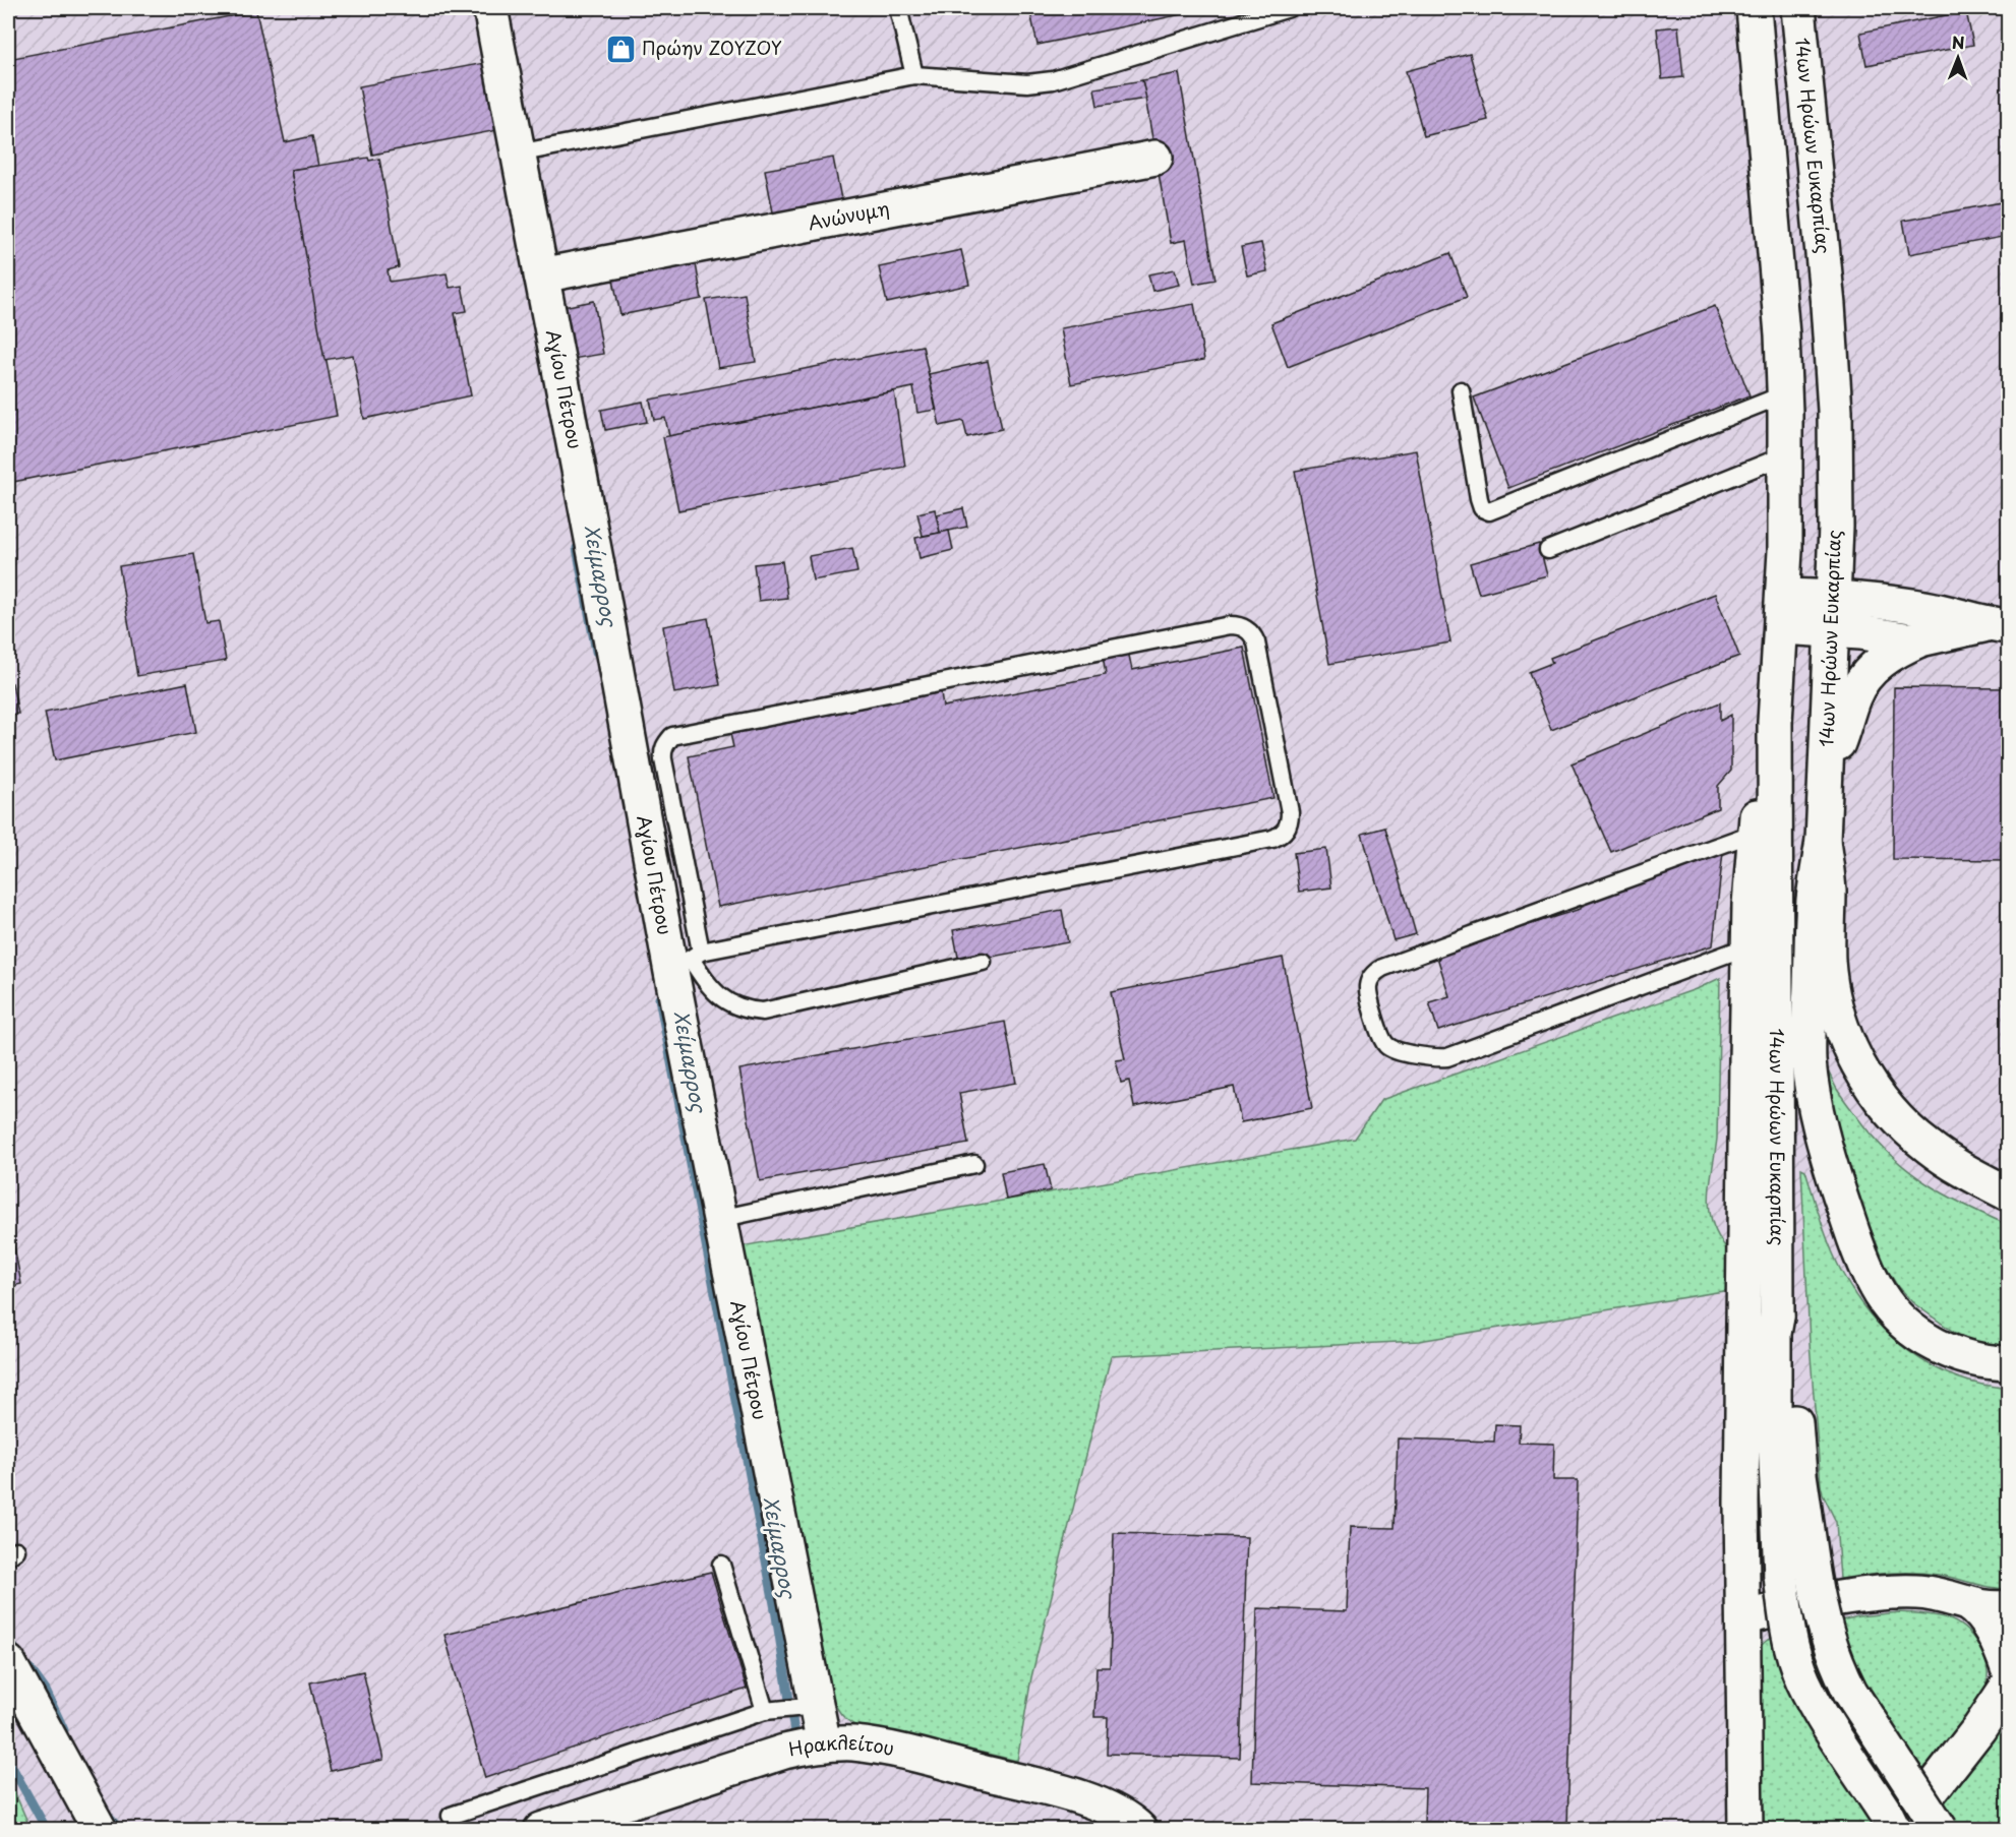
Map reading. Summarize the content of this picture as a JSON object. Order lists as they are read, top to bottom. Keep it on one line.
{"streets":{"main road":["14ων Ηρώων Ευκαρπίας","Ανώνυμη","Αγίου Πέτρου","Ηρακλείτου"]},"crossings":[["Ανώνυμη","Αγίου Πέτρου"],["Αγίου Πέτρου","Ηρακλείτου"]],"water":["Χείμαρρος"],"places":{"shop":["Πρώην ΖΟΥΖΟΥ"]},"north":"top"}
